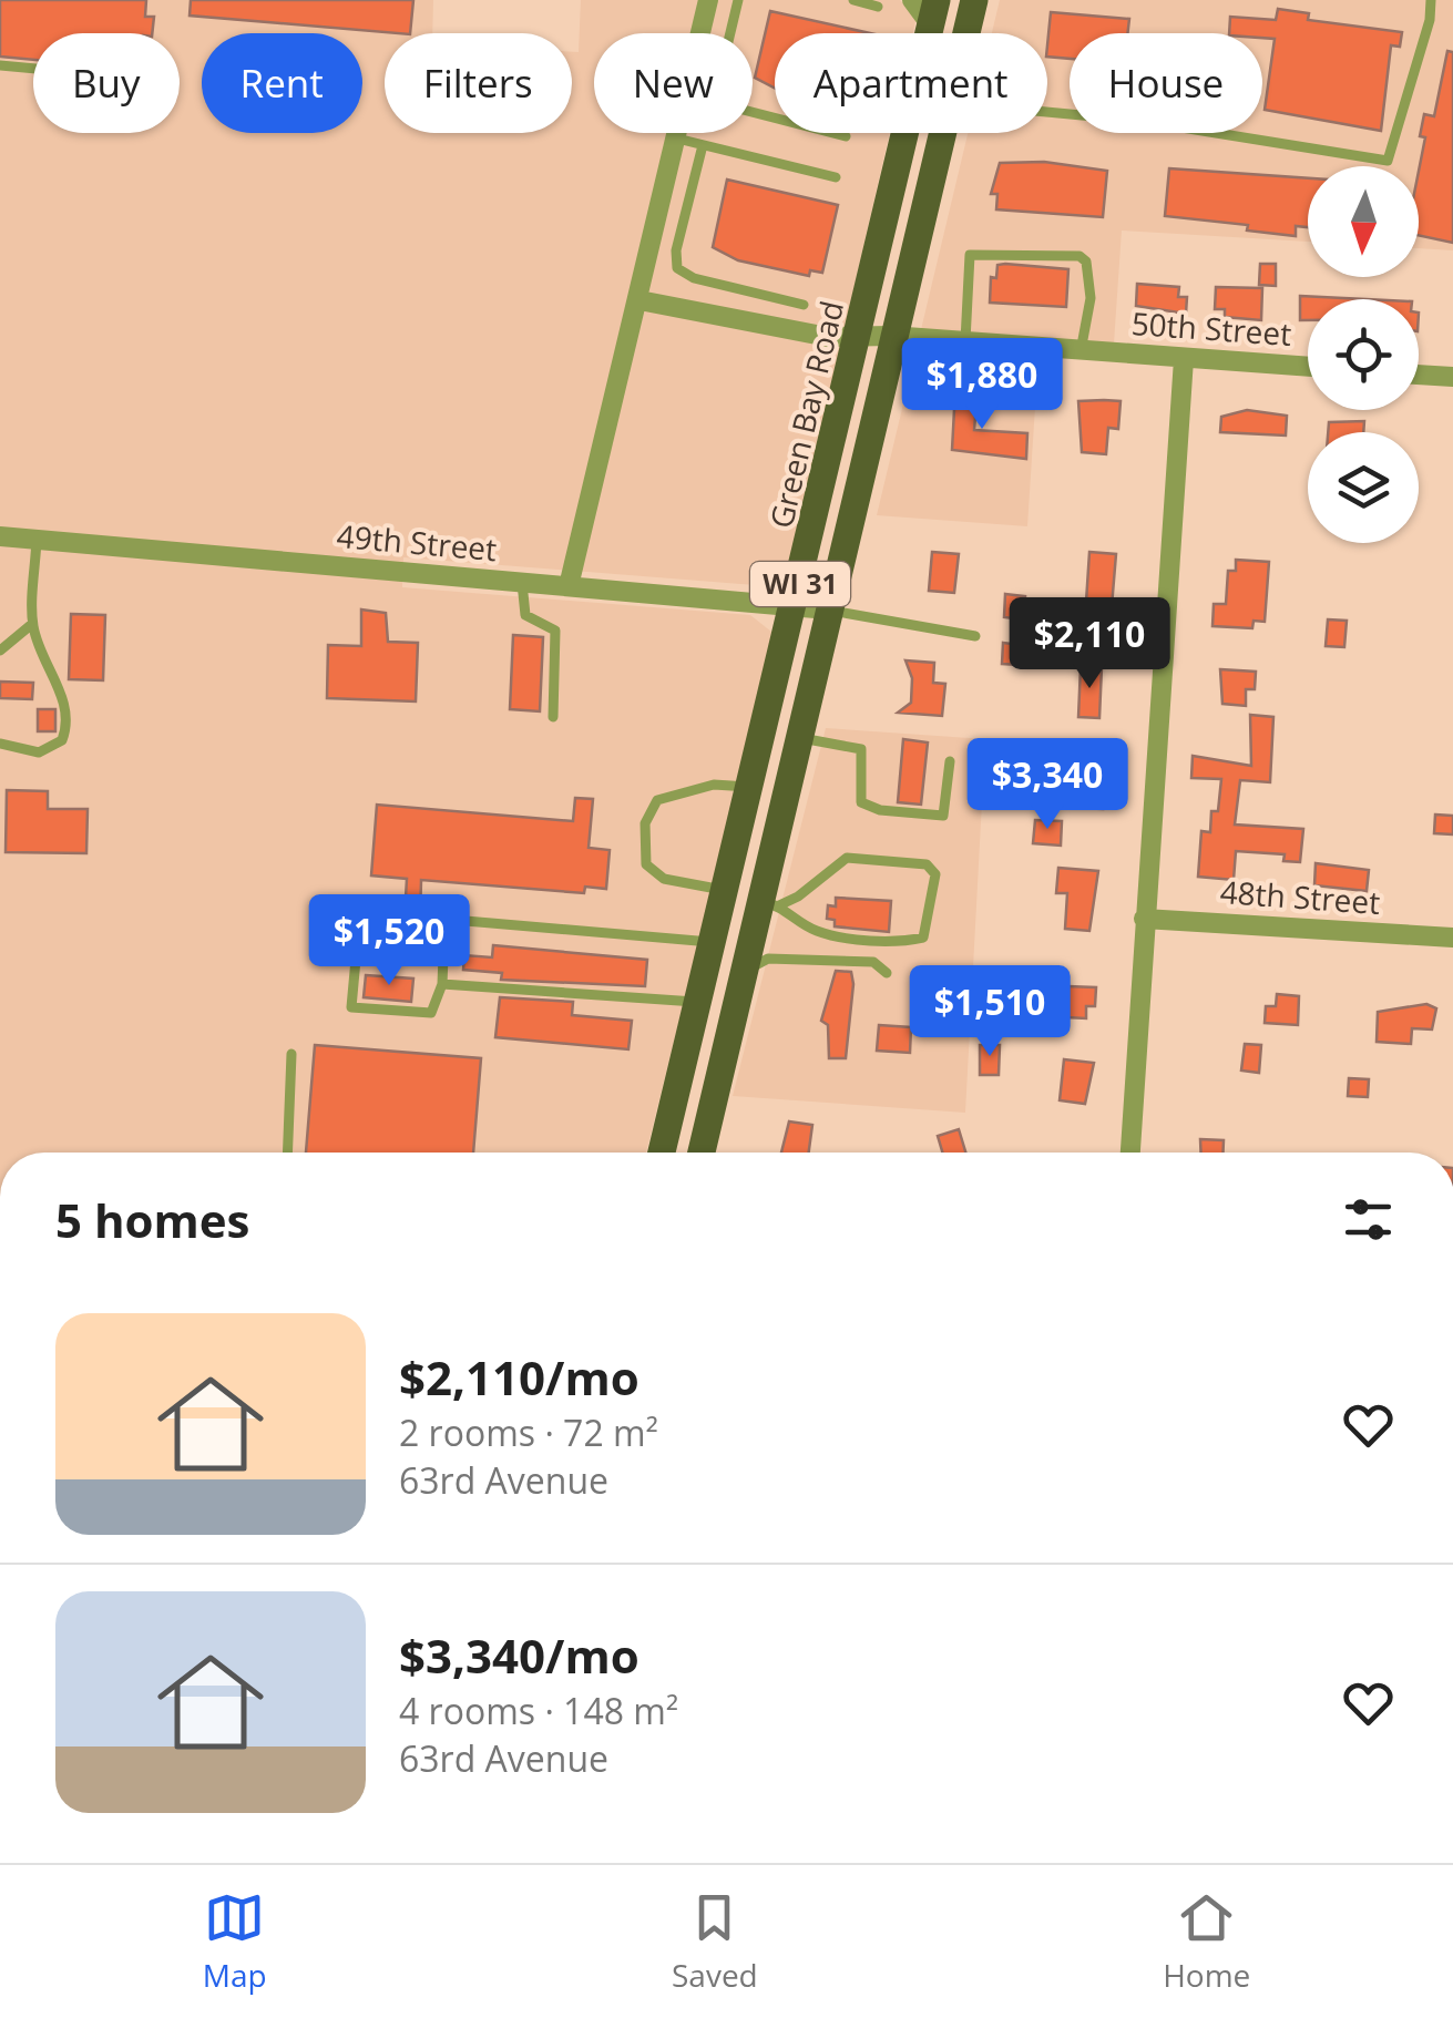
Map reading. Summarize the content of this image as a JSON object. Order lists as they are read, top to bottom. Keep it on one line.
{"streets":{"main road":["Green Bay Road","WI 31"],"street":["50th Street","49th Street","48th Street"]},"crossings":[["50th Street","Green Bay Road"],["50th Street","WI 31"],["Green Bay Road","49th Street"],["49th Street","WI 31"]],"north":"bottom","page":{"chip":["Buy","Rent","Filters","New","Apartment","House"],"price":["$1,880","$2,110","$3,340","$1,520","$1,510"],"heading":"5 homes","list":[{"name":"$2,110/mo","note":"2 rooms · 72 m² · 63rd Avenue"},{"name":"$3,340/mo","note":"4 rooms · 148 m² · 63rd Avenue"}],"tabs":["Map","Saved","Home"]}}
